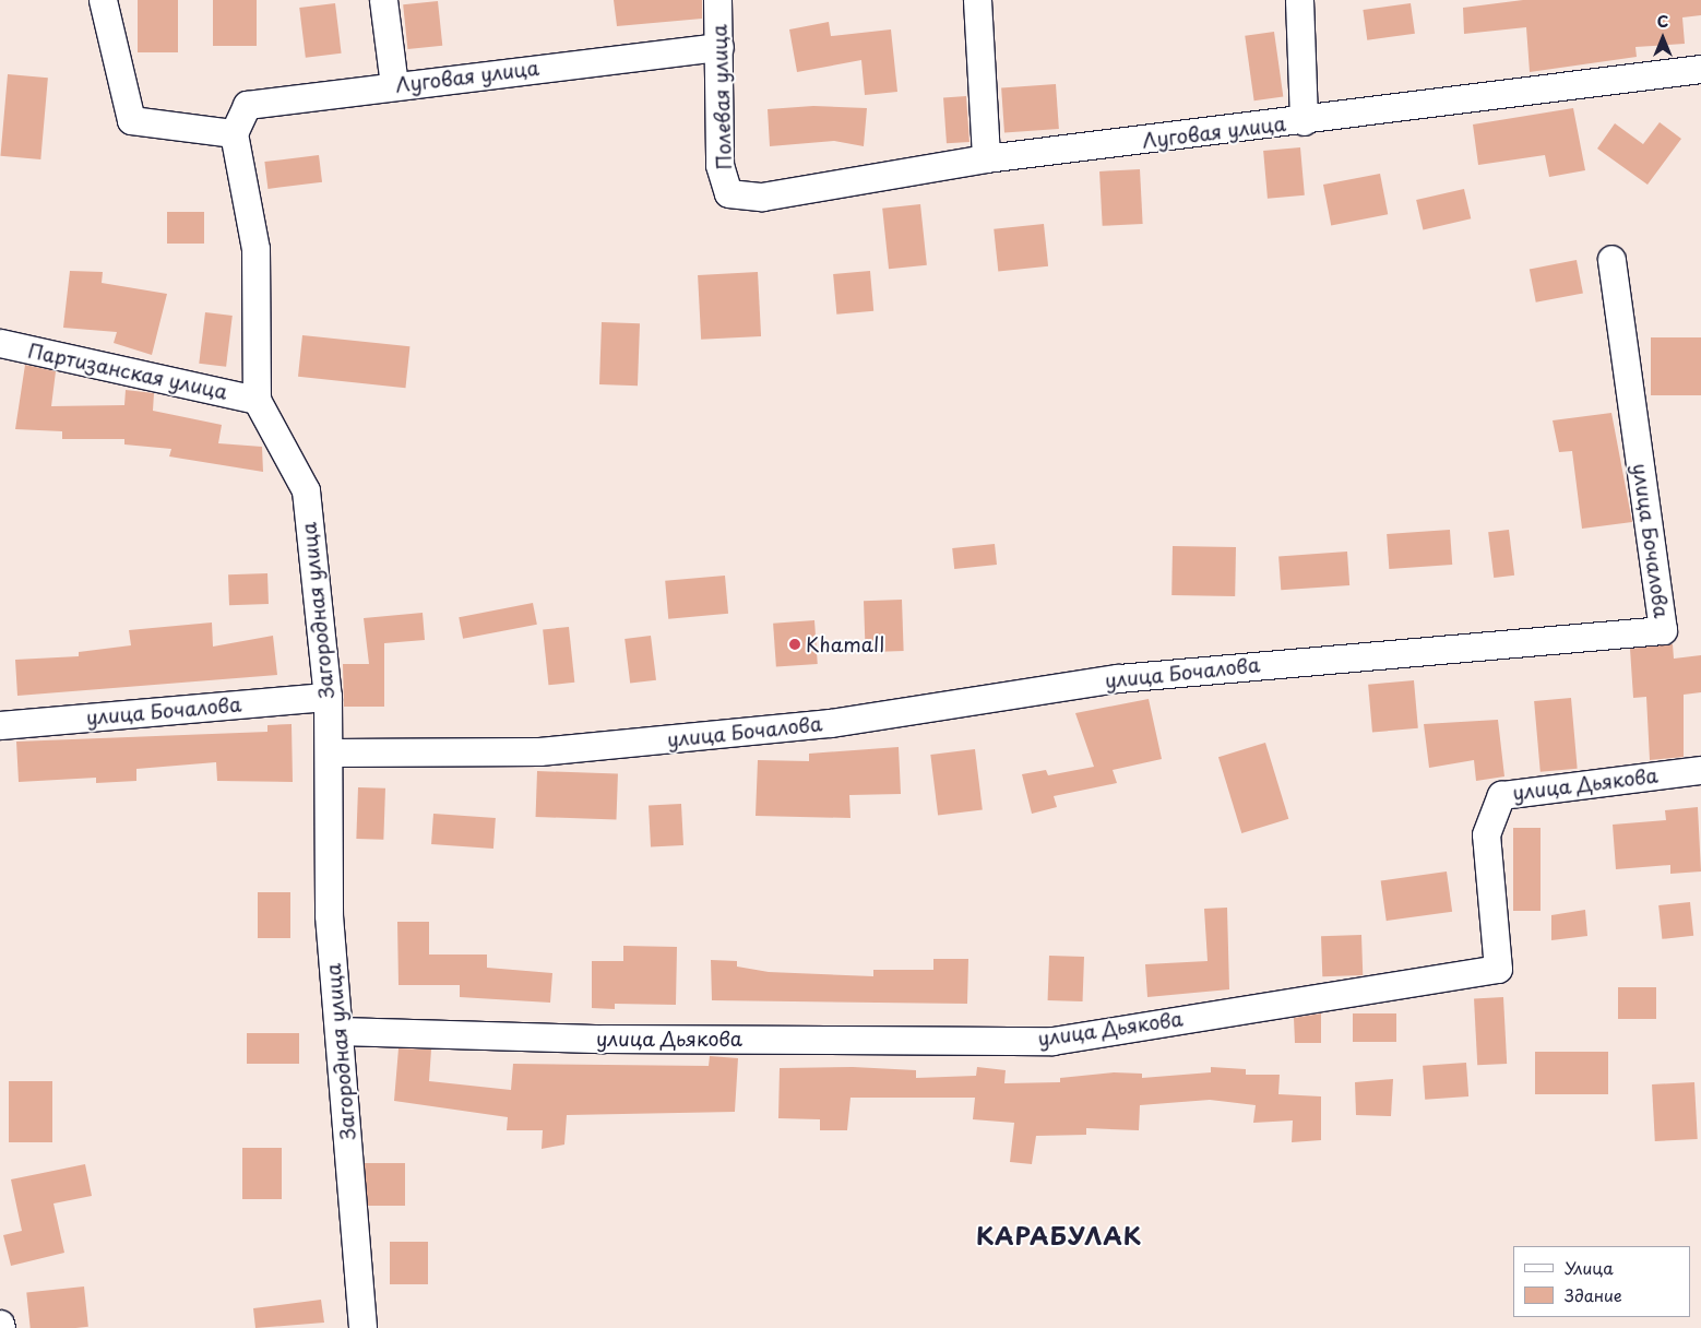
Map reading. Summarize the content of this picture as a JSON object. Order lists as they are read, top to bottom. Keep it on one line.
{"streets":{"street":["Луговая улица","Полевая улица","Партизанская улица","улица Бочалова","Загородная улица","улица Дьякова"]},"crossings":[["Луговая улица","Полевая улица"],["Луговая улица","Загородная улица"],["Партизанская улица","Загородная улица"],["улица Бочалова","Загородная улица"],["Загородная улица","улица Дьякова"]],"districts":["КАРАБУЛАК"],"places":["Khamall"],"legend":["Улица","Здание"],"north":"top"}
